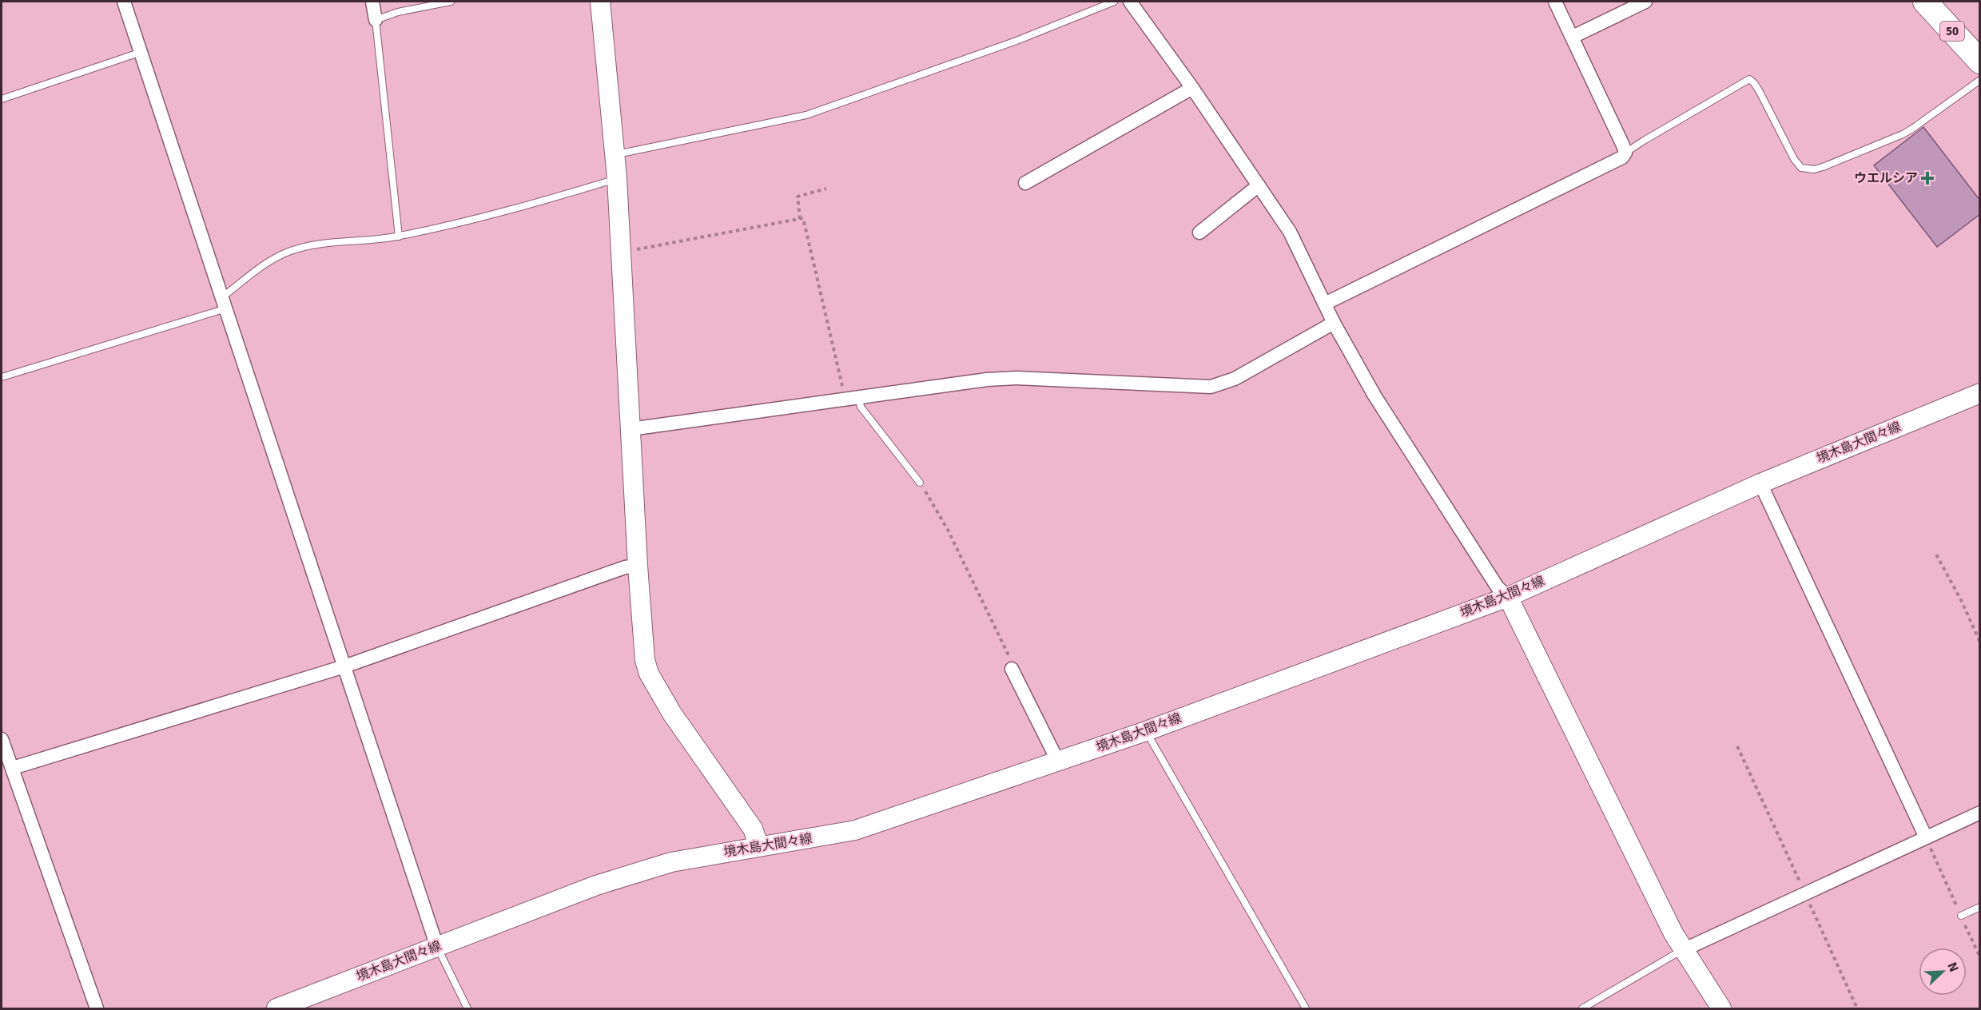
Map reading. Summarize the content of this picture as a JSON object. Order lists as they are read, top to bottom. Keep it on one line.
{"streets":{"highway":["50"],"main road":["境木島大間々線"]},"places":{"health":["ウエルシア"]},"north":"top right"}
